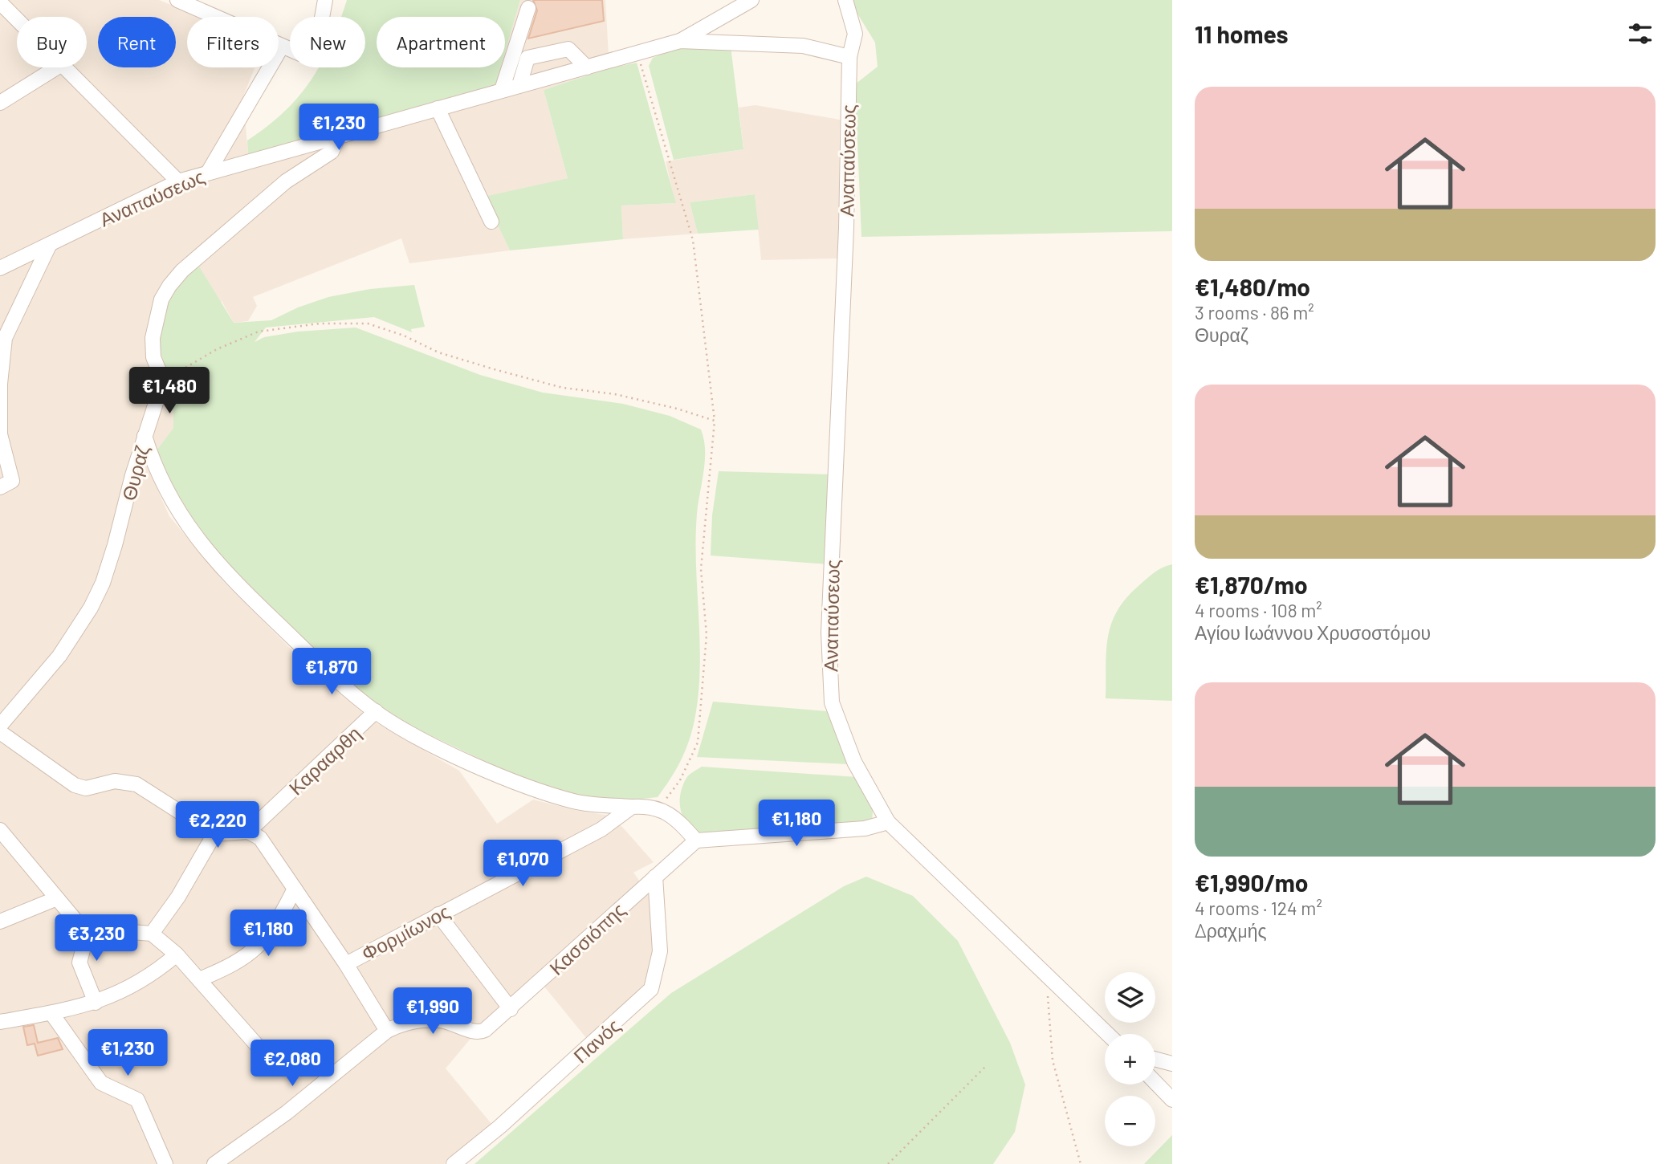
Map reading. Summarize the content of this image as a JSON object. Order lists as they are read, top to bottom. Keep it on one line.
{"streets":{"street":["Αναπαύσεως","Θυραζ","Καρααρθη","Φορμίωνος","Κασσιόπης","Πανός"]},"crossings":[["Κασσιόπης","Πανός"]],"page":{"heading":"11 homes","chip":["Buy","Rent","Filters","New","Apartment"],"list":[{"name":"€1,480/mo","note":"3 rooms · 86 m² · Θυραζ"},{"name":"€1,870/mo","note":"4 rooms · 108 m² · Αγίου Ιωάννου Χρυσοστόμου"},{"name":"€1,990/mo","note":"4 rooms · 124 m² · Δραχμής"}],"price":["€1,230","€1,480","€1,870","€1,180","€2,220","€1,070","€1,180","€3,230","€1,990","€1,230","€2,080"],"map_buttons":["+","−"]}}
